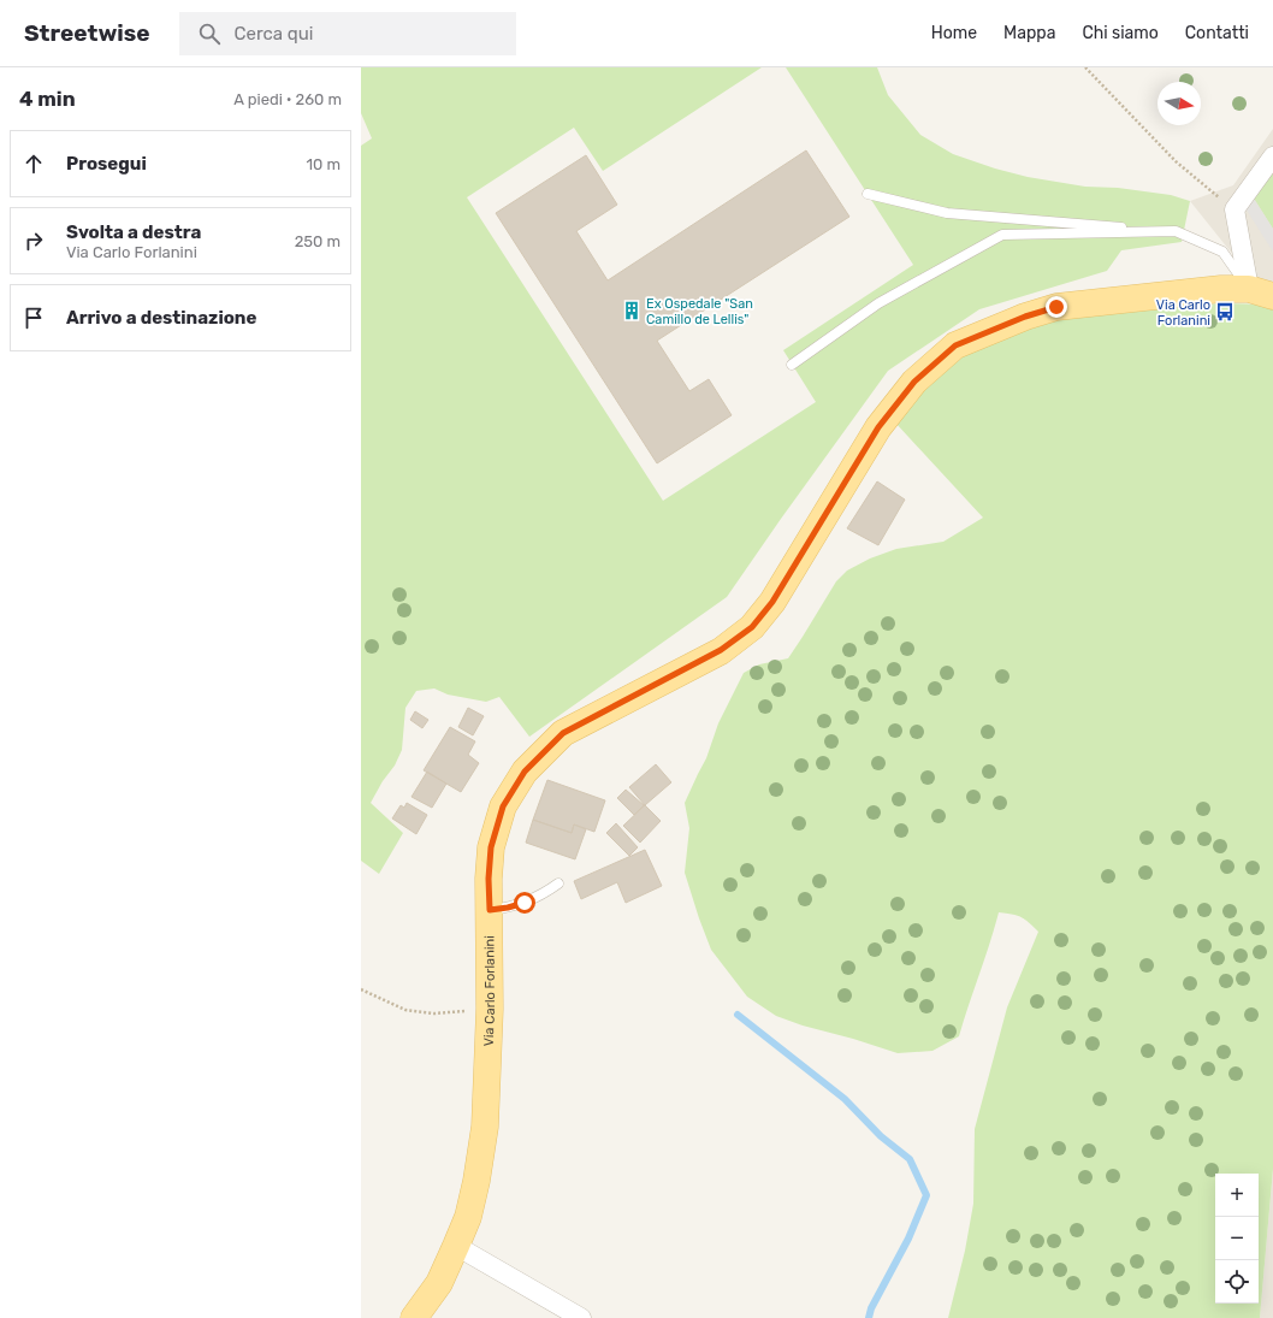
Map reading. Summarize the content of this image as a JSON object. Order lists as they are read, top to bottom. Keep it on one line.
{"streets":{"main road":["Via Carlo Forlanini"]},"places":{"building":["Ex Ospedale \"San Camillo de Lellis\""],"bus stop":["Via Carlo Forlanini"]},"north":"right","page":{"header":"Streetwise","search":"Cerca qui","nav":["Home","Mappa","Chi siamo","Contatti"],"heading":["4 min","A piedi · 260 m"],"list":[["Prosegui","10 m"],["Svolta a destra","Via Carlo Forlanini","250 m"],"Arrivo a destinazione"],"map_buttons":["+","−"]}}
